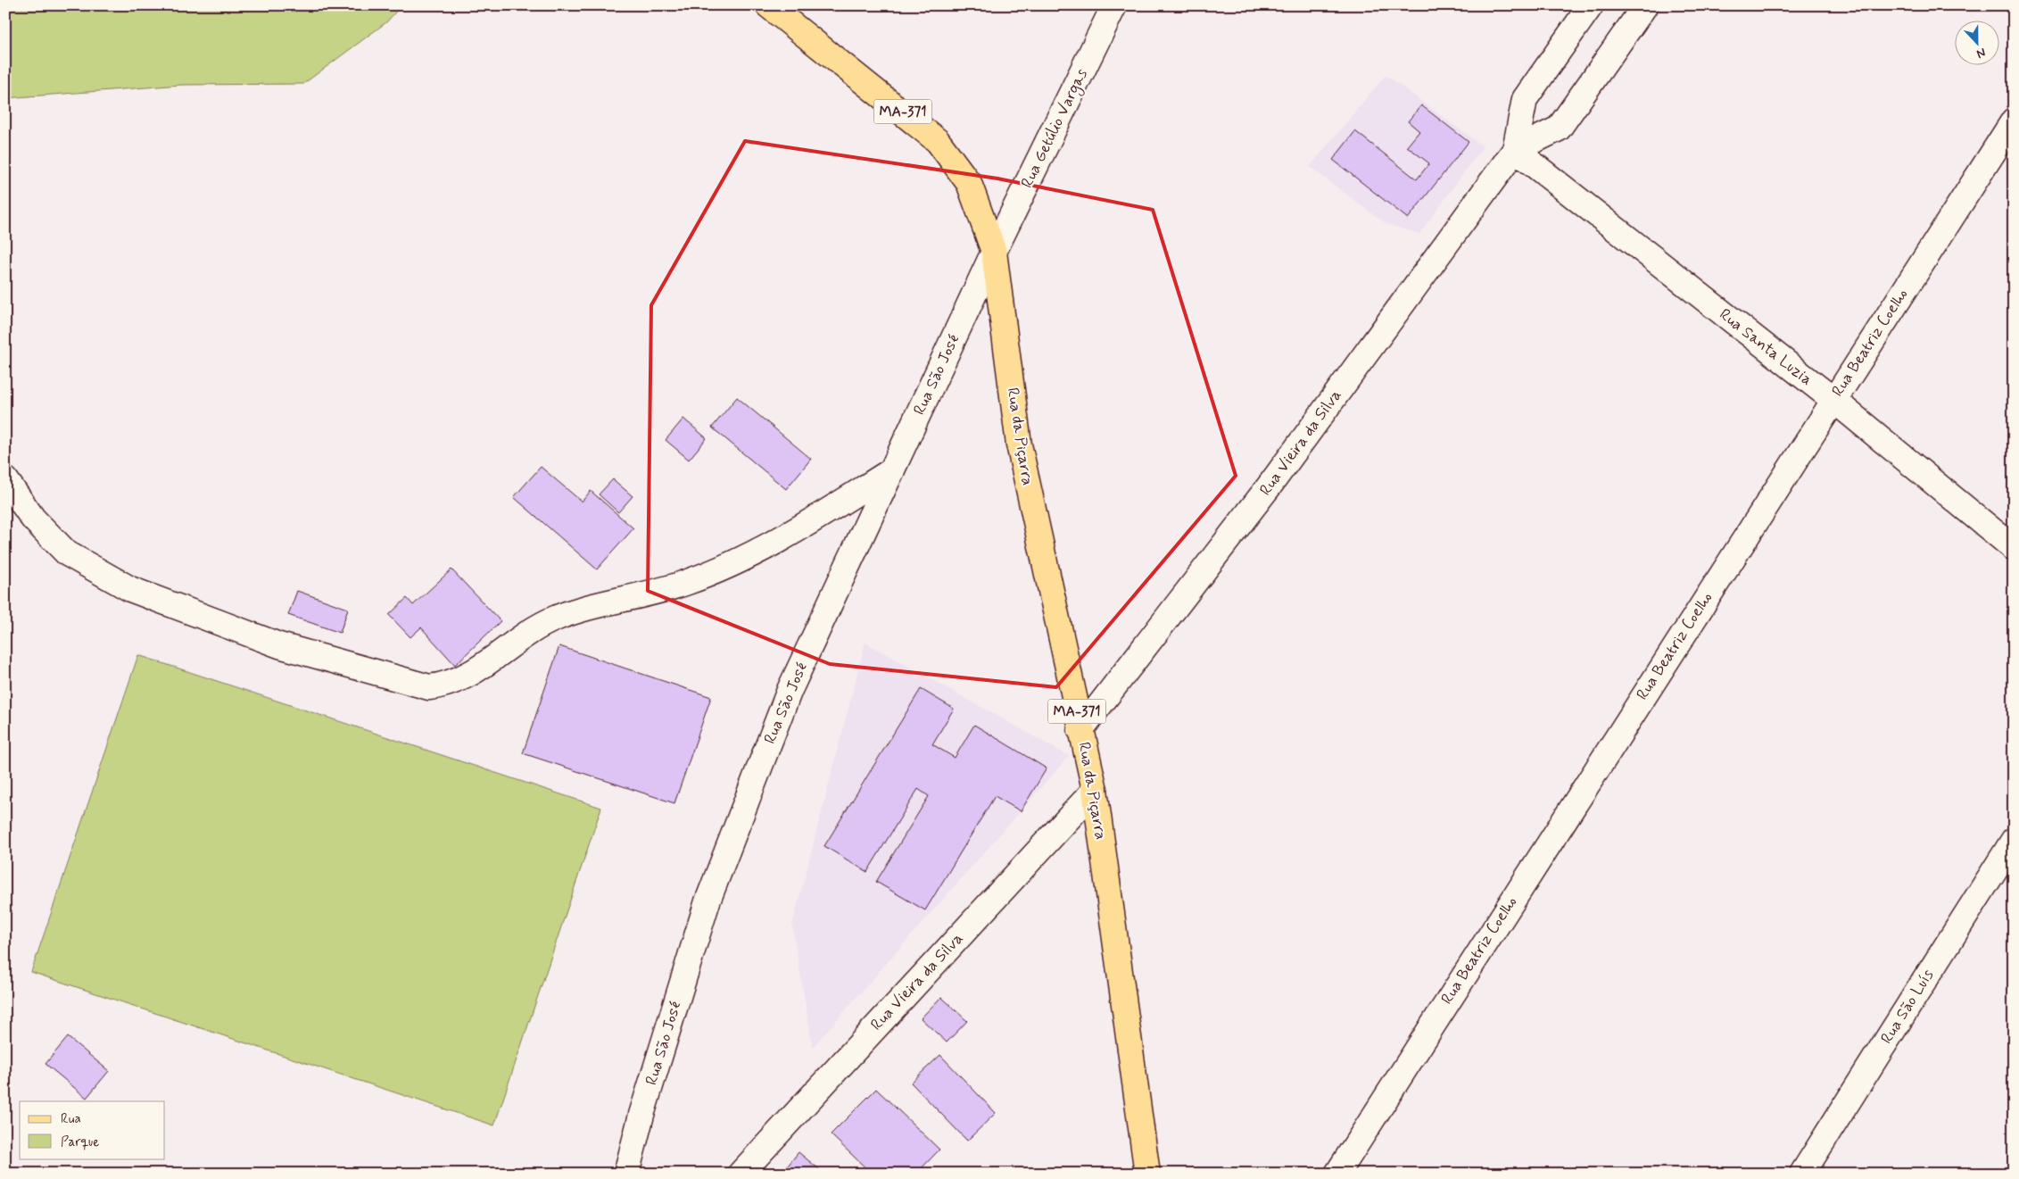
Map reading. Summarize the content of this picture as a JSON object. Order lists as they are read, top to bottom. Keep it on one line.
{"streets":{"main road":["MA-371","Rua da Piçarra"],"street":["Rua Getúlio Vargas","Rua Beatriz Coelho","Rua Santa Luzia","Rua São José","Rua Vieira da Silva","Rua São Luís"]},"crossings":[["MA-371","Rua Getúlio Vargas"],["MA-371","Rua São José"],["MA-371","Rua da Piçarra"],["Rua Getúlio Vargas","Rua São José"],["Rua Getúlio Vargas","Rua da Piçarra"],["Rua Beatriz Coelho","Rua Santa Luzia"],["Rua Santa Luzia","Rua Vieira da Silva"],["Rua São José","Rua da Piçarra"],["Rua da Piçarra","Rua Vieira da Silva"]],"legend":["Rua","Parque"],"north":"bottom"}
